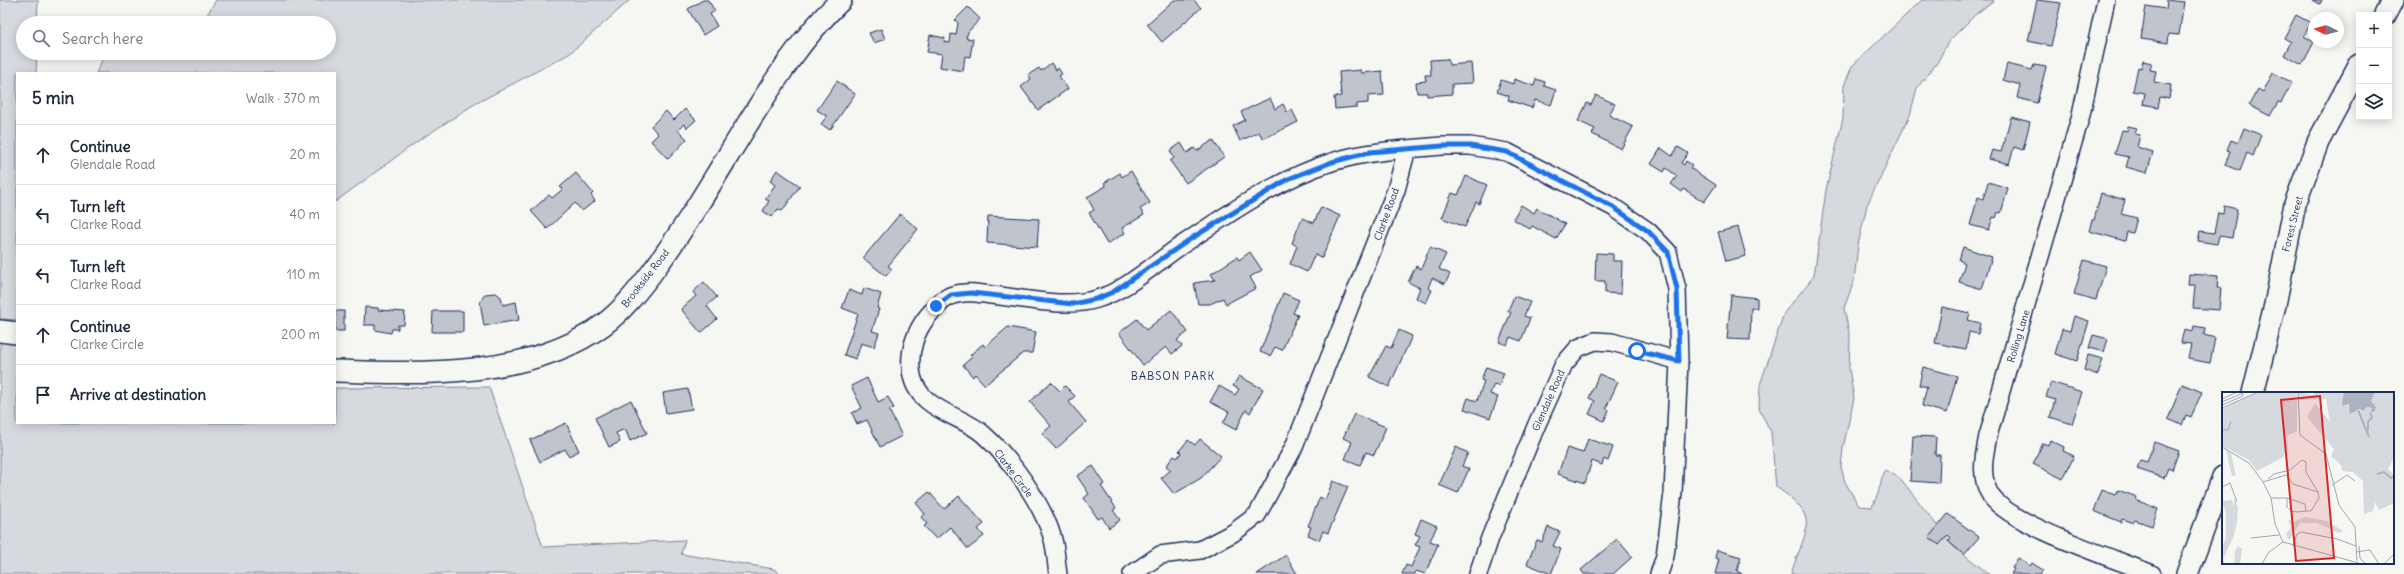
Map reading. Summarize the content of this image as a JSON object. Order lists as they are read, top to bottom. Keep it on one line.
{"streets":{"street":["Clarke Road","Forest Street","Brookside Road","Rolling Lane","Glendale Road","Clarke Circle"]},"crossings":[["Clarke Road","Clarke Circle"]],"districts":["BABSON PARK"],"north":"left","page":{"map_buttons":["+","−"],"search":"Search here","heading":["5 min","Walk · 370 m"],"list":[["Continue","Glendale Road","20 m"],["Turn left","Clarke Road","40 m"],["Turn left","Clarke Road","110 m"],["Continue","Clarke Circle","200 m"],"Arrive at destination"]}}
